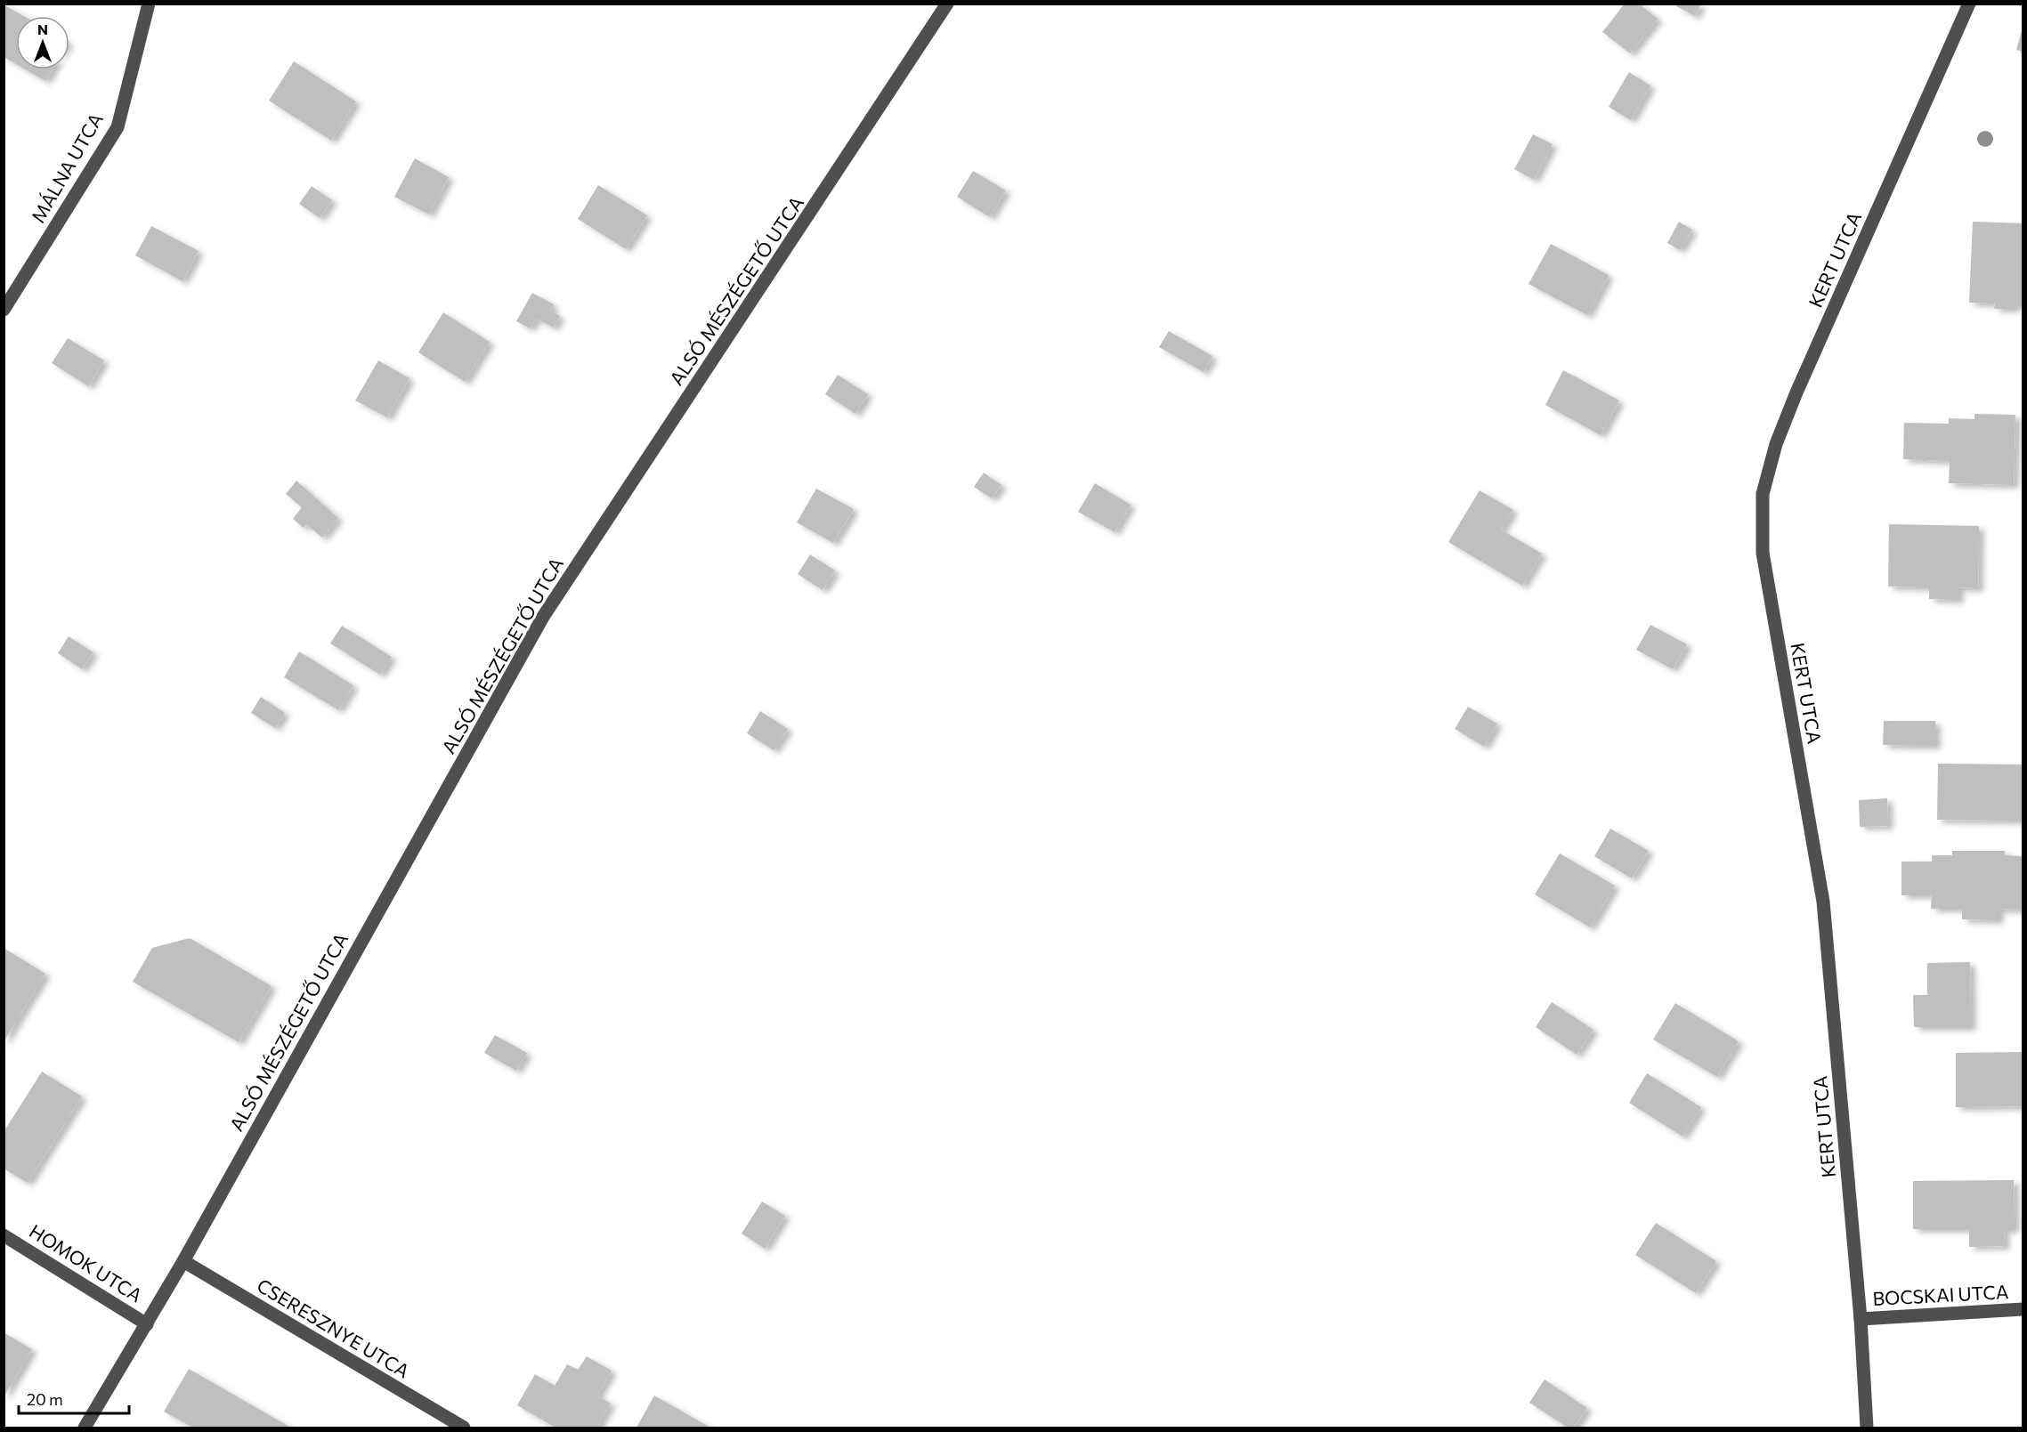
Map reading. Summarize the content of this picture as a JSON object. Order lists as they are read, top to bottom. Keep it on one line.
{"streets":{"street":["MÁLNA UTCA","KERT UTCA","ALSÓ MÉSZÉGETŐ UTCA","HOMOK UTCA","BOCSKAI UTCA","CSERESZNYE UTCA"]},"crossings":[["KERT UTCA","BOCSKAI UTCA"],["ALSÓ MÉSZÉGETŐ UTCA","HOMOK UTCA"],["ALSÓ MÉSZÉGETŐ UTCA","CSERESZNYE UTCA"]],"scale_bar":"20 m","north":"top"}
